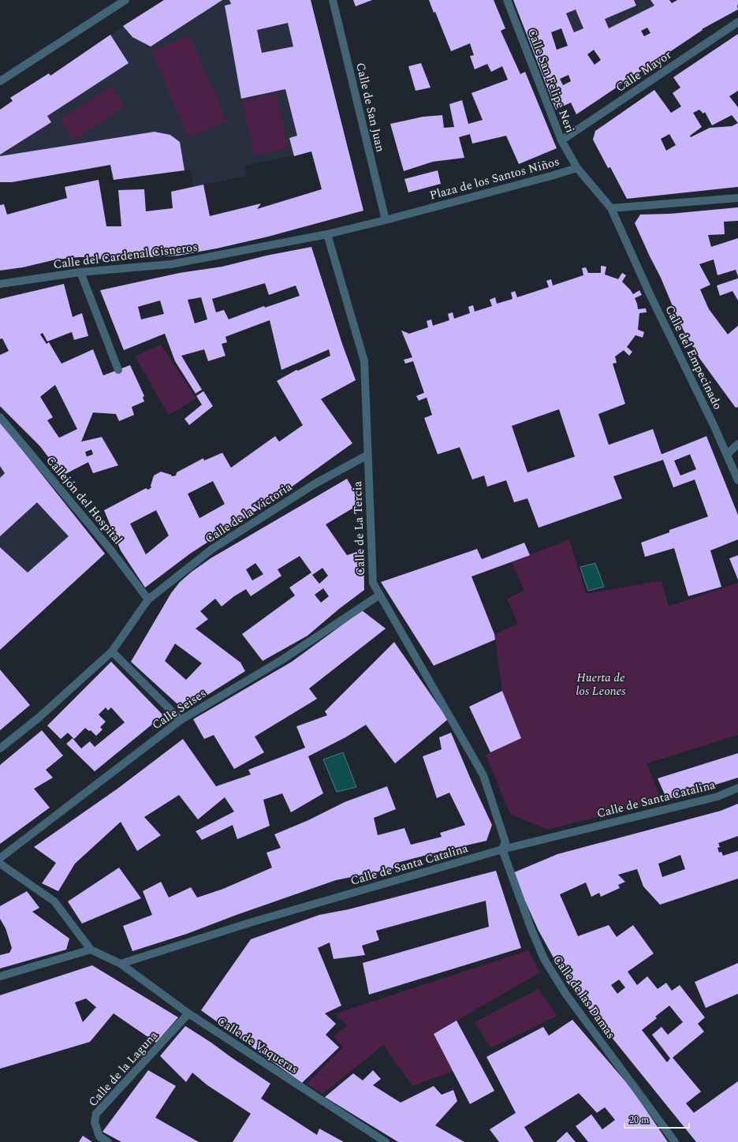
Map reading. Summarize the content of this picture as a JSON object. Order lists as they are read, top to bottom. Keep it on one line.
{"streets":{"street":["Calle Mayor","Calle San Felipe Neri","Calle de San Juan","Plaza de los Santos Niños","Calle del Cardenal Cisneros","Calle del Empecinado","Callejón del Hospital","Calle de la Victoria","Calle de La Tercia","Calle Seises","Calle de Santa Catalina","Calle de las Damas","Calle de Vaqueras","Calle de la Laguna"]},"crossings":[["Calle Mayor","Calle San Felipe Neri"],["Calle San Felipe Neri","Plaza de los Santos Niños"],["Calle de San Juan","Plaza de los Santos Niños"],["Plaza de los Santos Niños","Calle del Cardenal Cisneros"],["Plaza de los Santos Niños","Calle del Empecinado"],["Plaza de los Santos Niños","Calle de La Tercia"],["Calle del Cardenal Cisneros","Calle de La Tercia"],["Callejón del Hospital","Calle de la Victoria"],["Calle de la Victoria","Calle de La Tercia"],["Calle de La Tercia","Calle Seises"],["Calle de La Tercia","Calle de Santa Catalina"],["Calle de La Tercia","Calle de las Damas"],["Calle de Santa Catalina","Calle de las Damas"],["Calle de Santa Catalina","Calle de Vaqueras"],["Calle de Vaqueras","Calle de la Laguna"]],"parks":["Huerta de los Leones"],"scale_bar":"20 m"}
